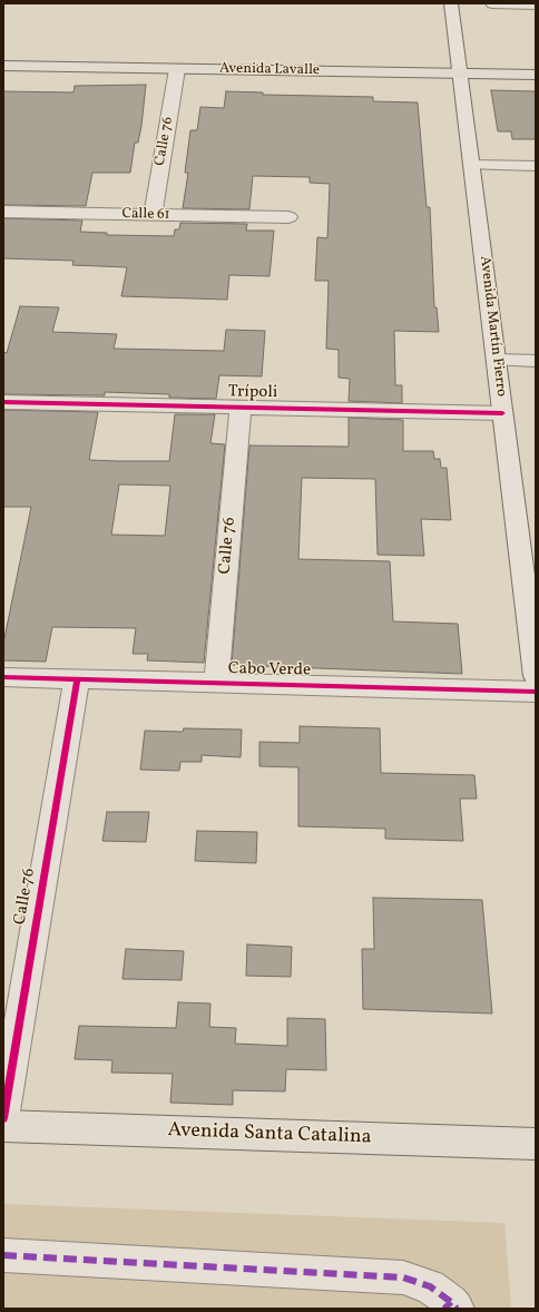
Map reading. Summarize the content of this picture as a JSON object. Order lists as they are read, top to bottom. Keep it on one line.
{"streets":{"main road":["Avenida Lavalle","Avenida Santa Catalina"],"street":["Calle 76","Calle 61","Avenida Martín Fierro","Trípoli","Cabo Verde"]},"crossings":[["Avenida Lavalle","Calle 76"],["Avenida Lavalle","Avenida Martín Fierro"],["Calle 76","Calle 61"],["Calle 76","Trípoli"],["Calle 76","Cabo Verde"],["Avenida Martín Fierro","Trípoli"]]}
